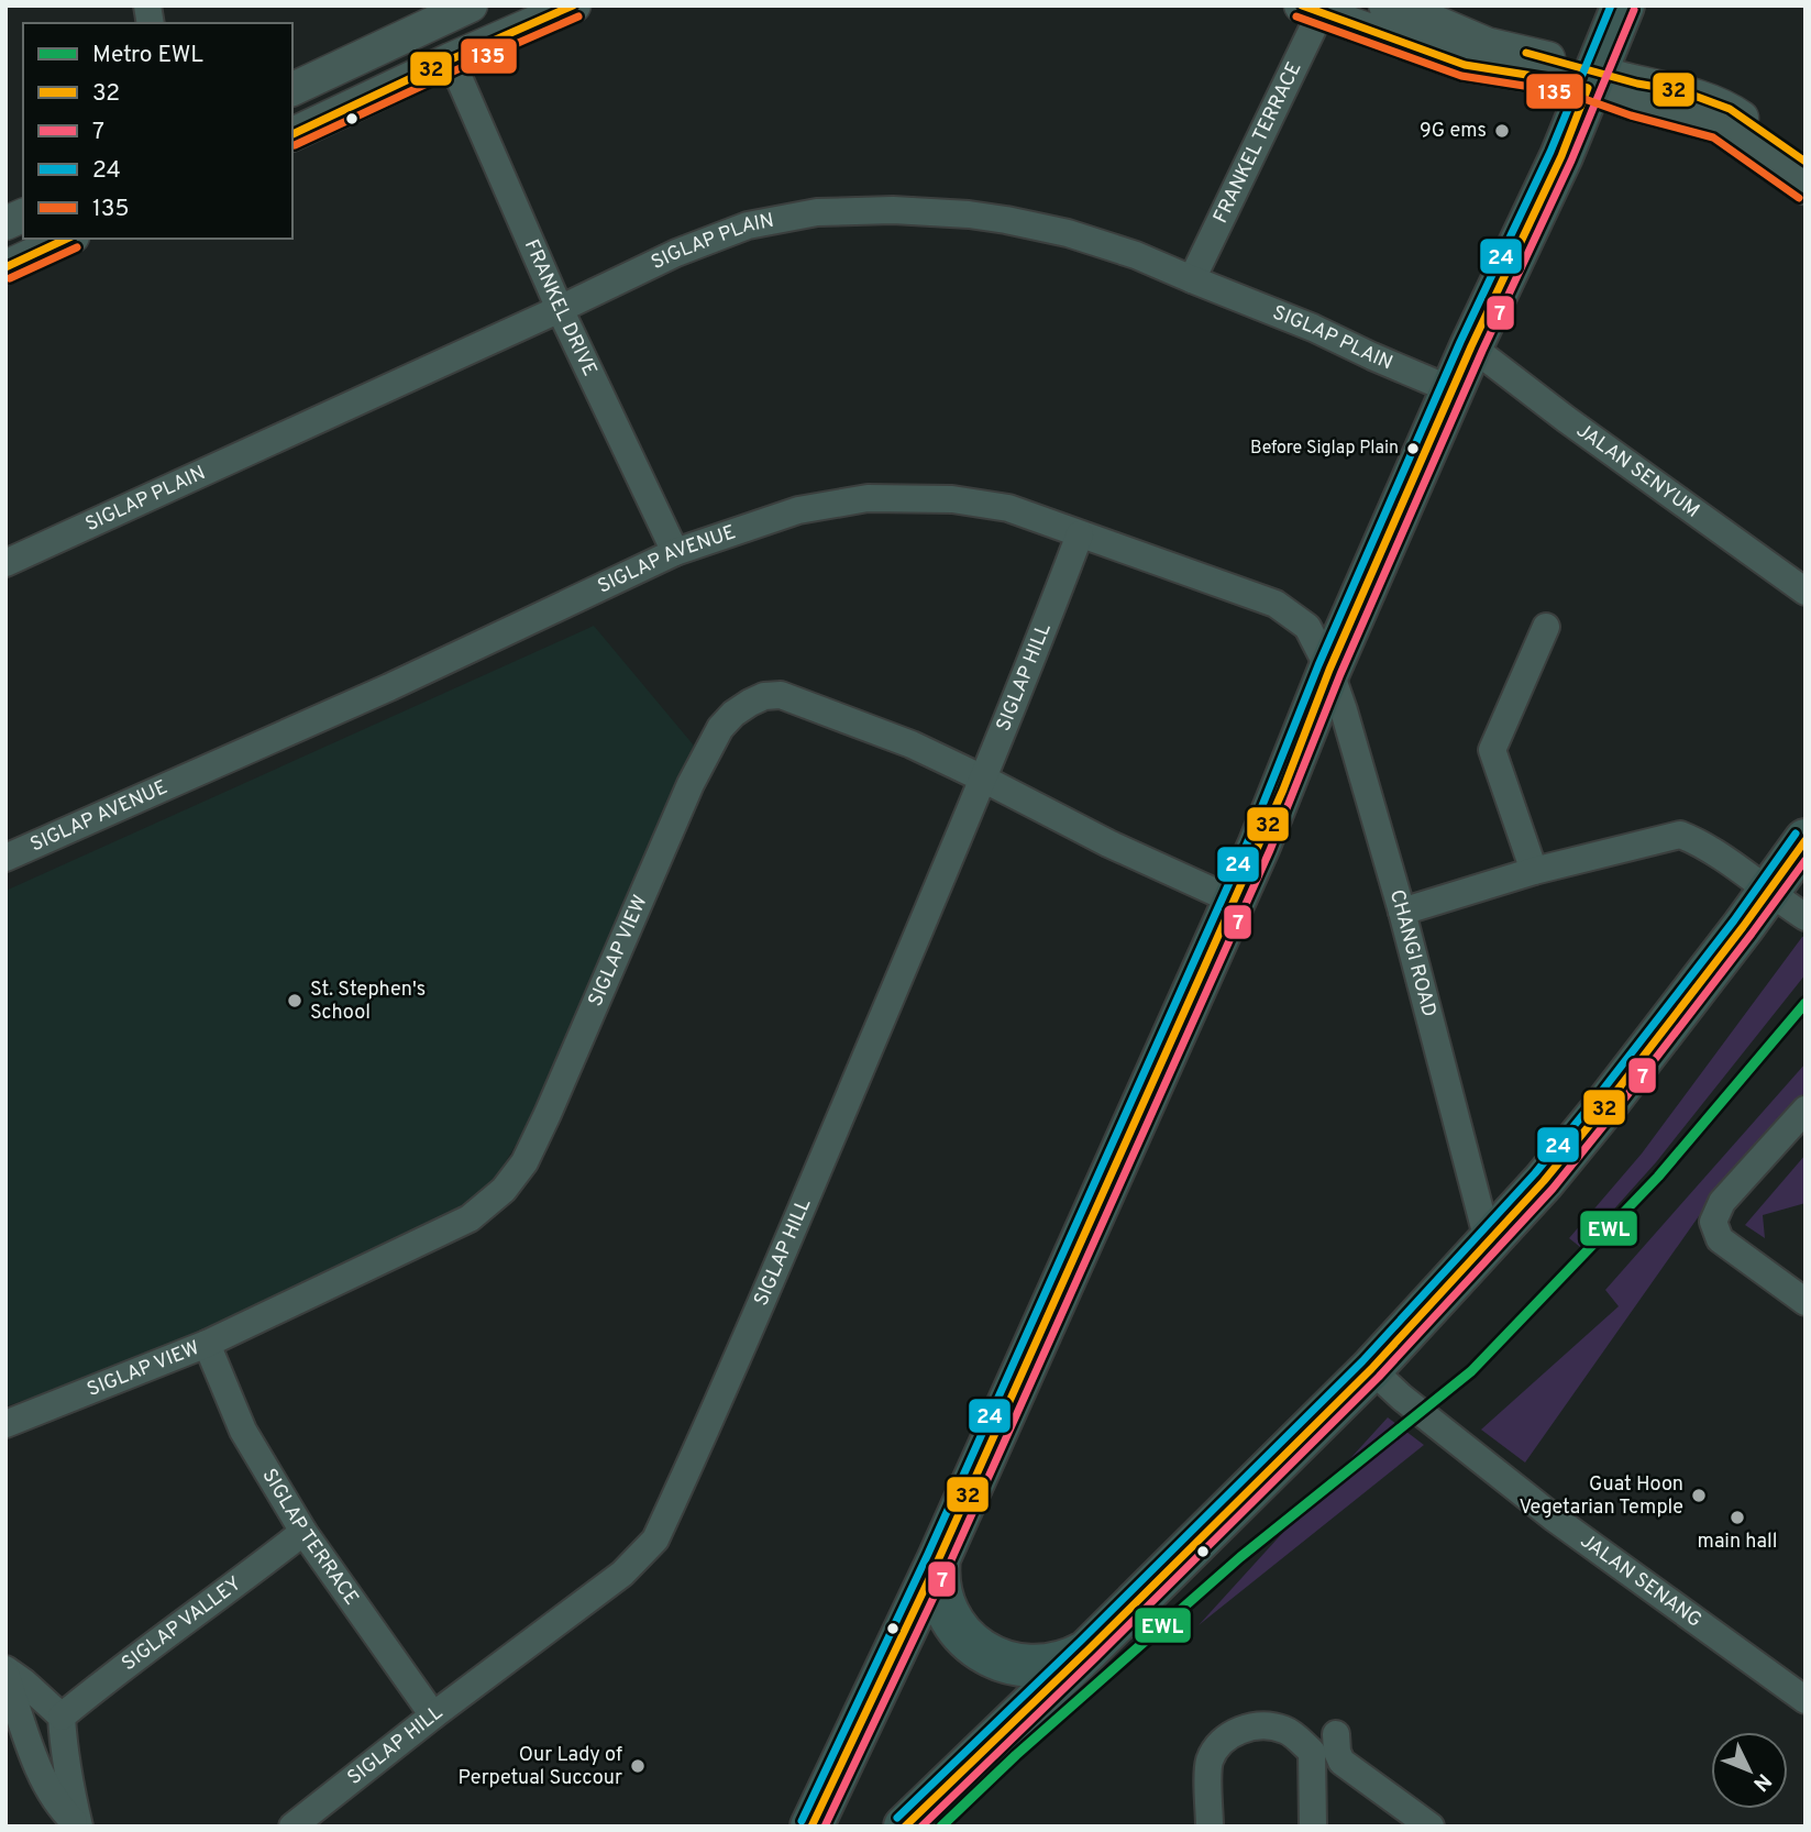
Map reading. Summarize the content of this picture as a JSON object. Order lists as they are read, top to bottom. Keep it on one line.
{"streets":{"street":["FRANKEL TERRACE","SIGLAP PLAIN","FRANKEL DRIVE","JALAN SENYUM","SIGLAP AVENUE","SIGLAP HILL","SIGLAP VIEW","CHANGI ROAD","SIGLAP TERRACE","JALAN SENANG","SIGLAP VALLEY"]},"crossings":[["FRANKEL TERRACE","SIGLAP PLAIN"],["SIGLAP PLAIN","FRANKEL DRIVE"],["FRANKEL DRIVE","SIGLAP AVENUE"],["SIGLAP AVENUE","SIGLAP HILL"],["SIGLAP AVENUE","CHANGI ROAD"],["SIGLAP HILL","SIGLAP VIEW"],["SIGLAP HILL","SIGLAP TERRACE"],["SIGLAP VIEW","SIGLAP TERRACE"],["SIGLAP TERRACE","SIGLAP VALLEY"]],"places":["9G ems","Before Siglap Plain","St. Stephen's School","Guat Hoon Vegetarian Temple","main hall","Our Lady of Perpetual Succour"],"lines":["transit line 32","transit line 24","transit line 7","transit line 135","metro line EWL"],"legend":["Metro EWL","32","7","24","135"],"north":"bottom right"}
